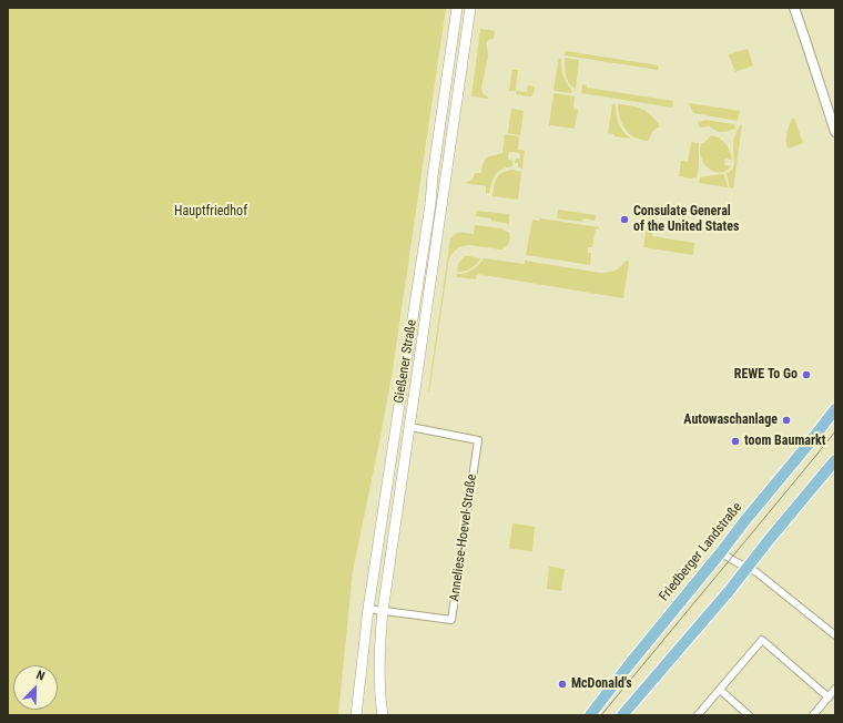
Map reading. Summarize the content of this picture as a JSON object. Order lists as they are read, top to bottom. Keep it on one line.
{"streets":{"main road":["Gießener Straße","Friedberger Landstraße"],"street":["Anneliese-Hoevel-Straße"]},"crossings":[["Gießener Straße","Anneliese-Hoevel-Straße"]],"parks":["Hauptfriedhof"],"places":["Consulate General of the United States","REWE To Go","Autowaschanlage","toom Baumarkt","McDonald's"],"north":"top right"}
